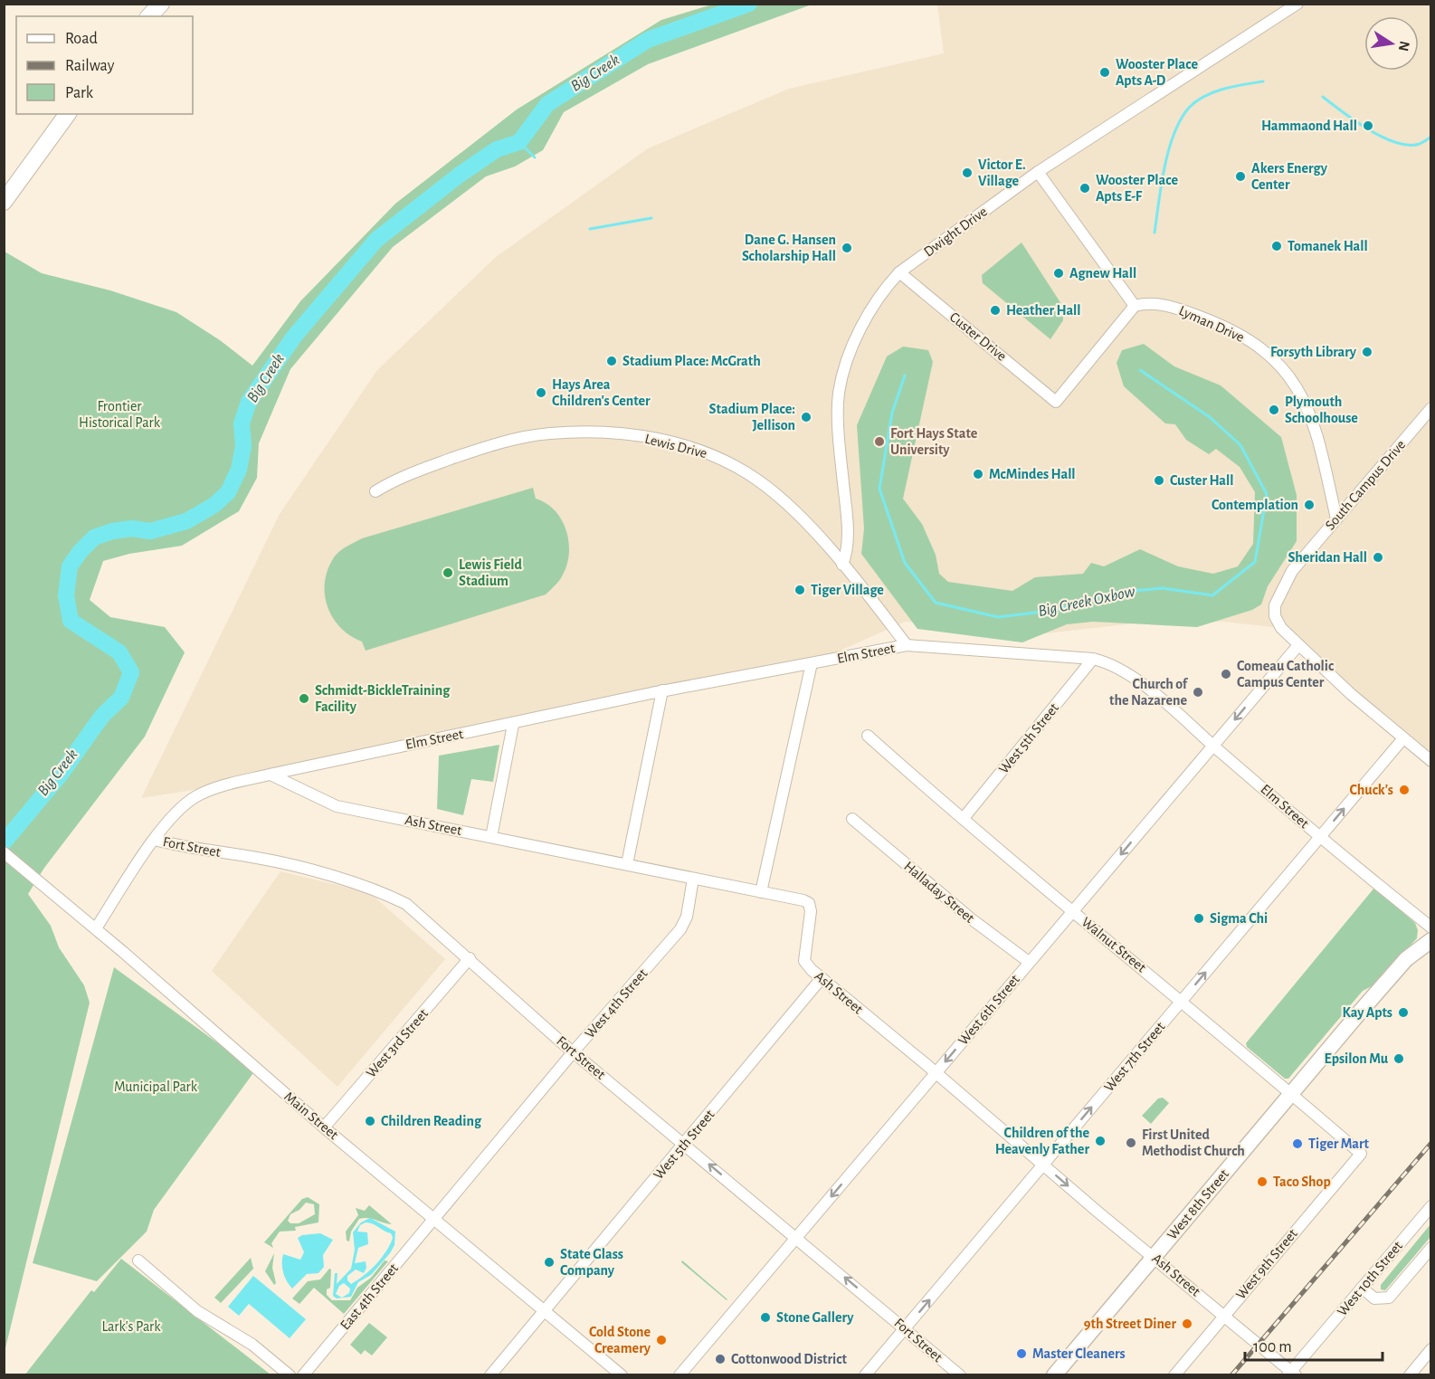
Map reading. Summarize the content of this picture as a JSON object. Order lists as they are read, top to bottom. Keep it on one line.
{"streets":{"main road":["West 8th Street"],"street":["Dwight Drive","Lyman Drive","Custer Drive","Lewis Drive","South Campus Drive","Elm Street","West 5th Street","Ash Street","Fort Street","Halladay Street","Walnut Street","West 4th Street","West 6th Street","West 3rd Street","West 7th Street","Main Street","West 9th Street","West 10th Street","East 4th Street"]},"crossings":[["Dwight Drive","Custer Drive"],["Dwight Drive","Lewis Drive"],["Lyman Drive","Custer Drive"],["Lyman Drive","South Campus Drive"],["Lewis Drive","Elm Street"],["South Campus Drive","West 6th Street"],["South Campus Drive","West 7th Street"],["Elm Street","West 5th Street"],["Elm Street","Ash Street"],["Elm Street","Fort Street"],["Elm Street","West 6th Street"],["Elm Street","West 7th Street"],["Elm Street","Main Street"],["Elm Street","West 8th Street"],["West 5th Street","Ash Street"],["West 5th Street","Fort Street"],["West 5th Street","Walnut Street"],["West 5th Street","Main Street"],["Ash Street","West 4th Street"],["Ash Street","West 6th Street"],["Ash Street","West 7th Street"],["Ash Street","West 8th Street"],["Ash Street","West 9th Street"],["Ash Street","West 10th Street"],["Fort Street","West 4th Street"],["Fort Street","West 6th Street"],["Fort Street","West 3rd Street"],["Fort Street","West 7th Street"],["Halladay Street","West 6th Street"],["Walnut Street","West 6th Street"],["Walnut Street","West 7th Street"],["Walnut Street","West 8th Street"],["Walnut Street","West 9th Street"],["West 4th Street","Main Street"],["West 4th Street","East 4th Street"],["West 3rd Street","Main Street"],["Main Street","East 4th Street"]],"one_way":["West 6th Street","West 7th Street"],"water":["Big Creek","Big Creek Oxbow"],"parks":["Frontier Historical Park","Municipal Park","Lark's Park"],"places":["Wooster Place Apts A-D","Hammaond Hall","Victor E. Village","Akers Energy Center","Wooster Place Apts E-F","Tomanek Hall","Dane G. Hansen Scholarship Hall","Agnew Hall","Heather Hall","Forsyth Library","Stadium Place: McGrath","Hays Area Children's Center","Plymouth Schoolhouse","Stadium Place: Jellison","Fort Hays State University","McMindes Hall","Custer Hall","Contemplation","Sheridan Hall","Lewis Field Stadium","Tiger Village","Comeau Catholic Campus Center","Church of the Nazarene","Schmidt-BickleTraining Facility","Chuck's","Sigma Chi","Kay Apts","Epsilon Mu","Children Reading","Children of the Heavenly Father","First United Methodist Church","Tiger Mart","Taco Shop","State Glass Company","Stone Gallery","9th Street Diner","Cold Stone Creamery","Master Cleaners","Cottonwood District"],"legend":["Road","Railway","Park"],"scale_bar":"100 m","north":"right"}
